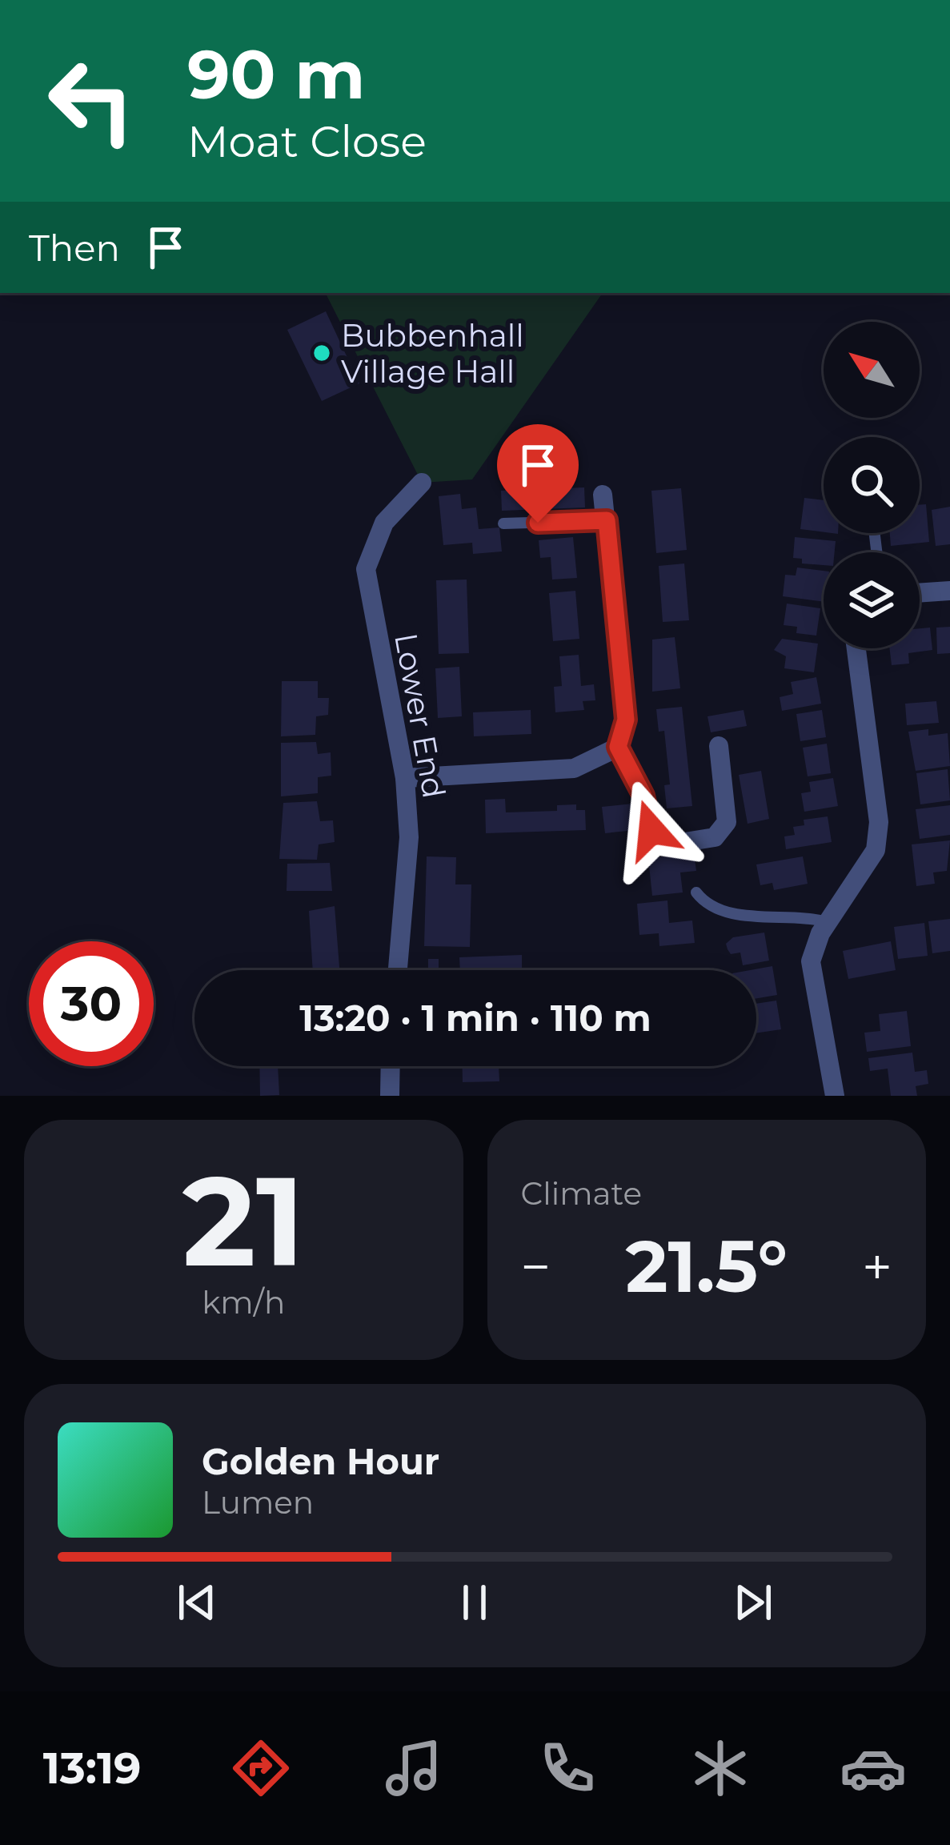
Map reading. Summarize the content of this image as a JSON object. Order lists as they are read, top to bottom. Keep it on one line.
{"streets":{"street":["Lower End"]},"places":["Bubbenhall Village Hall"],"north":"top left","page":{"turn":["90 m","Moat Close"],"then":"Then","limit":"30","trip":"13:20 · 1 min · 110 m","tile":[["21","km/h"],"Climate"],"heat":["−","21.5°","+"],"song":["Golden Hour","Lumen"],"tabs":"13:19"}}
